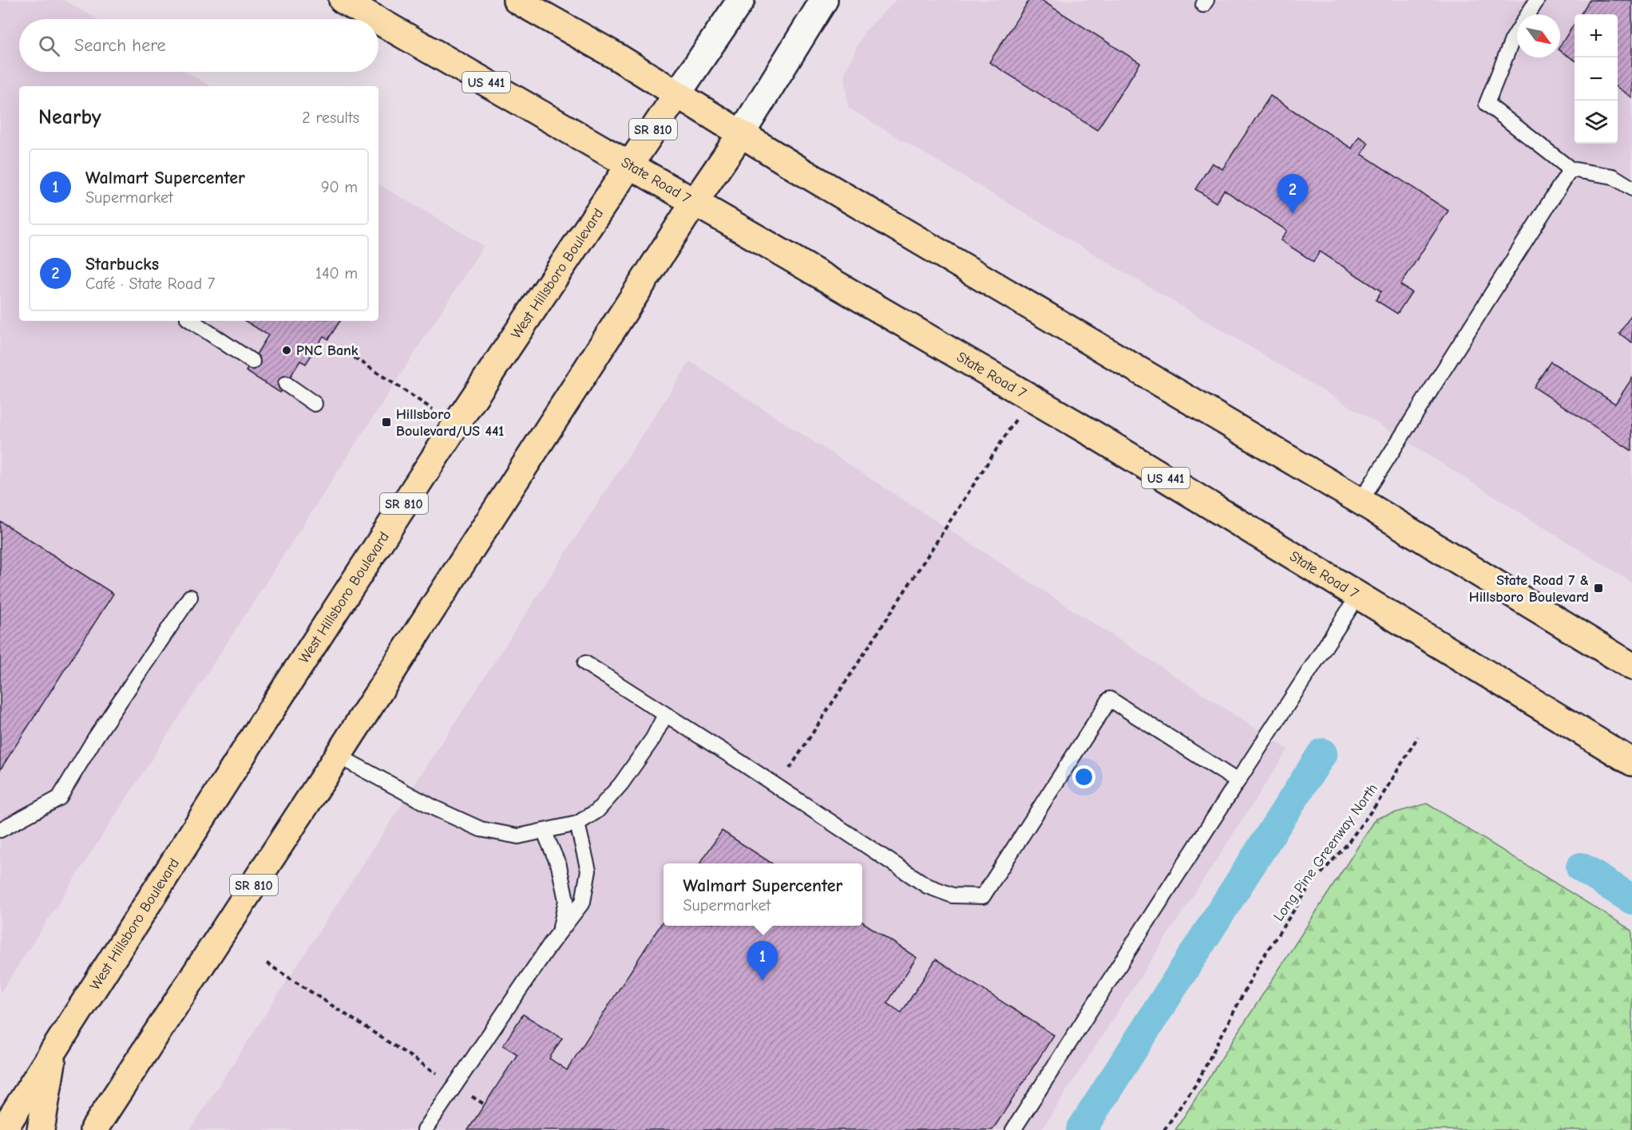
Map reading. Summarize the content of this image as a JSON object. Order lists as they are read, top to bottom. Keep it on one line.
{"streets":{"main road":["US 441","SR 810","State Road 7","West Hillsboro Boulevard"],"path":["Long Pine Greenway North"]},"crossings":[["SR 810","State Road 7"],["State Road 7","West Hillsboro Boulevard"]],"places":{"other":["PNC Bank"],"transit":["Hillsboro Boulevard/US 441","State Road 7 & Hillsboro Boulevard"]},"north":"bottom right","page":{"map_buttons":["+","−"],"search":"Search here","heading":["Nearby","2 results"],"list":[{"mark":"1","name":"Walmart Supercenter","note":"Supermarket","value":"90 m"},{"mark":"2","name":"Starbucks","note":"Café · State Road 7","value":"140 m"}],"pins":["2","1"],"popup":["Walmart Supercenter","Supermarket"]}}
